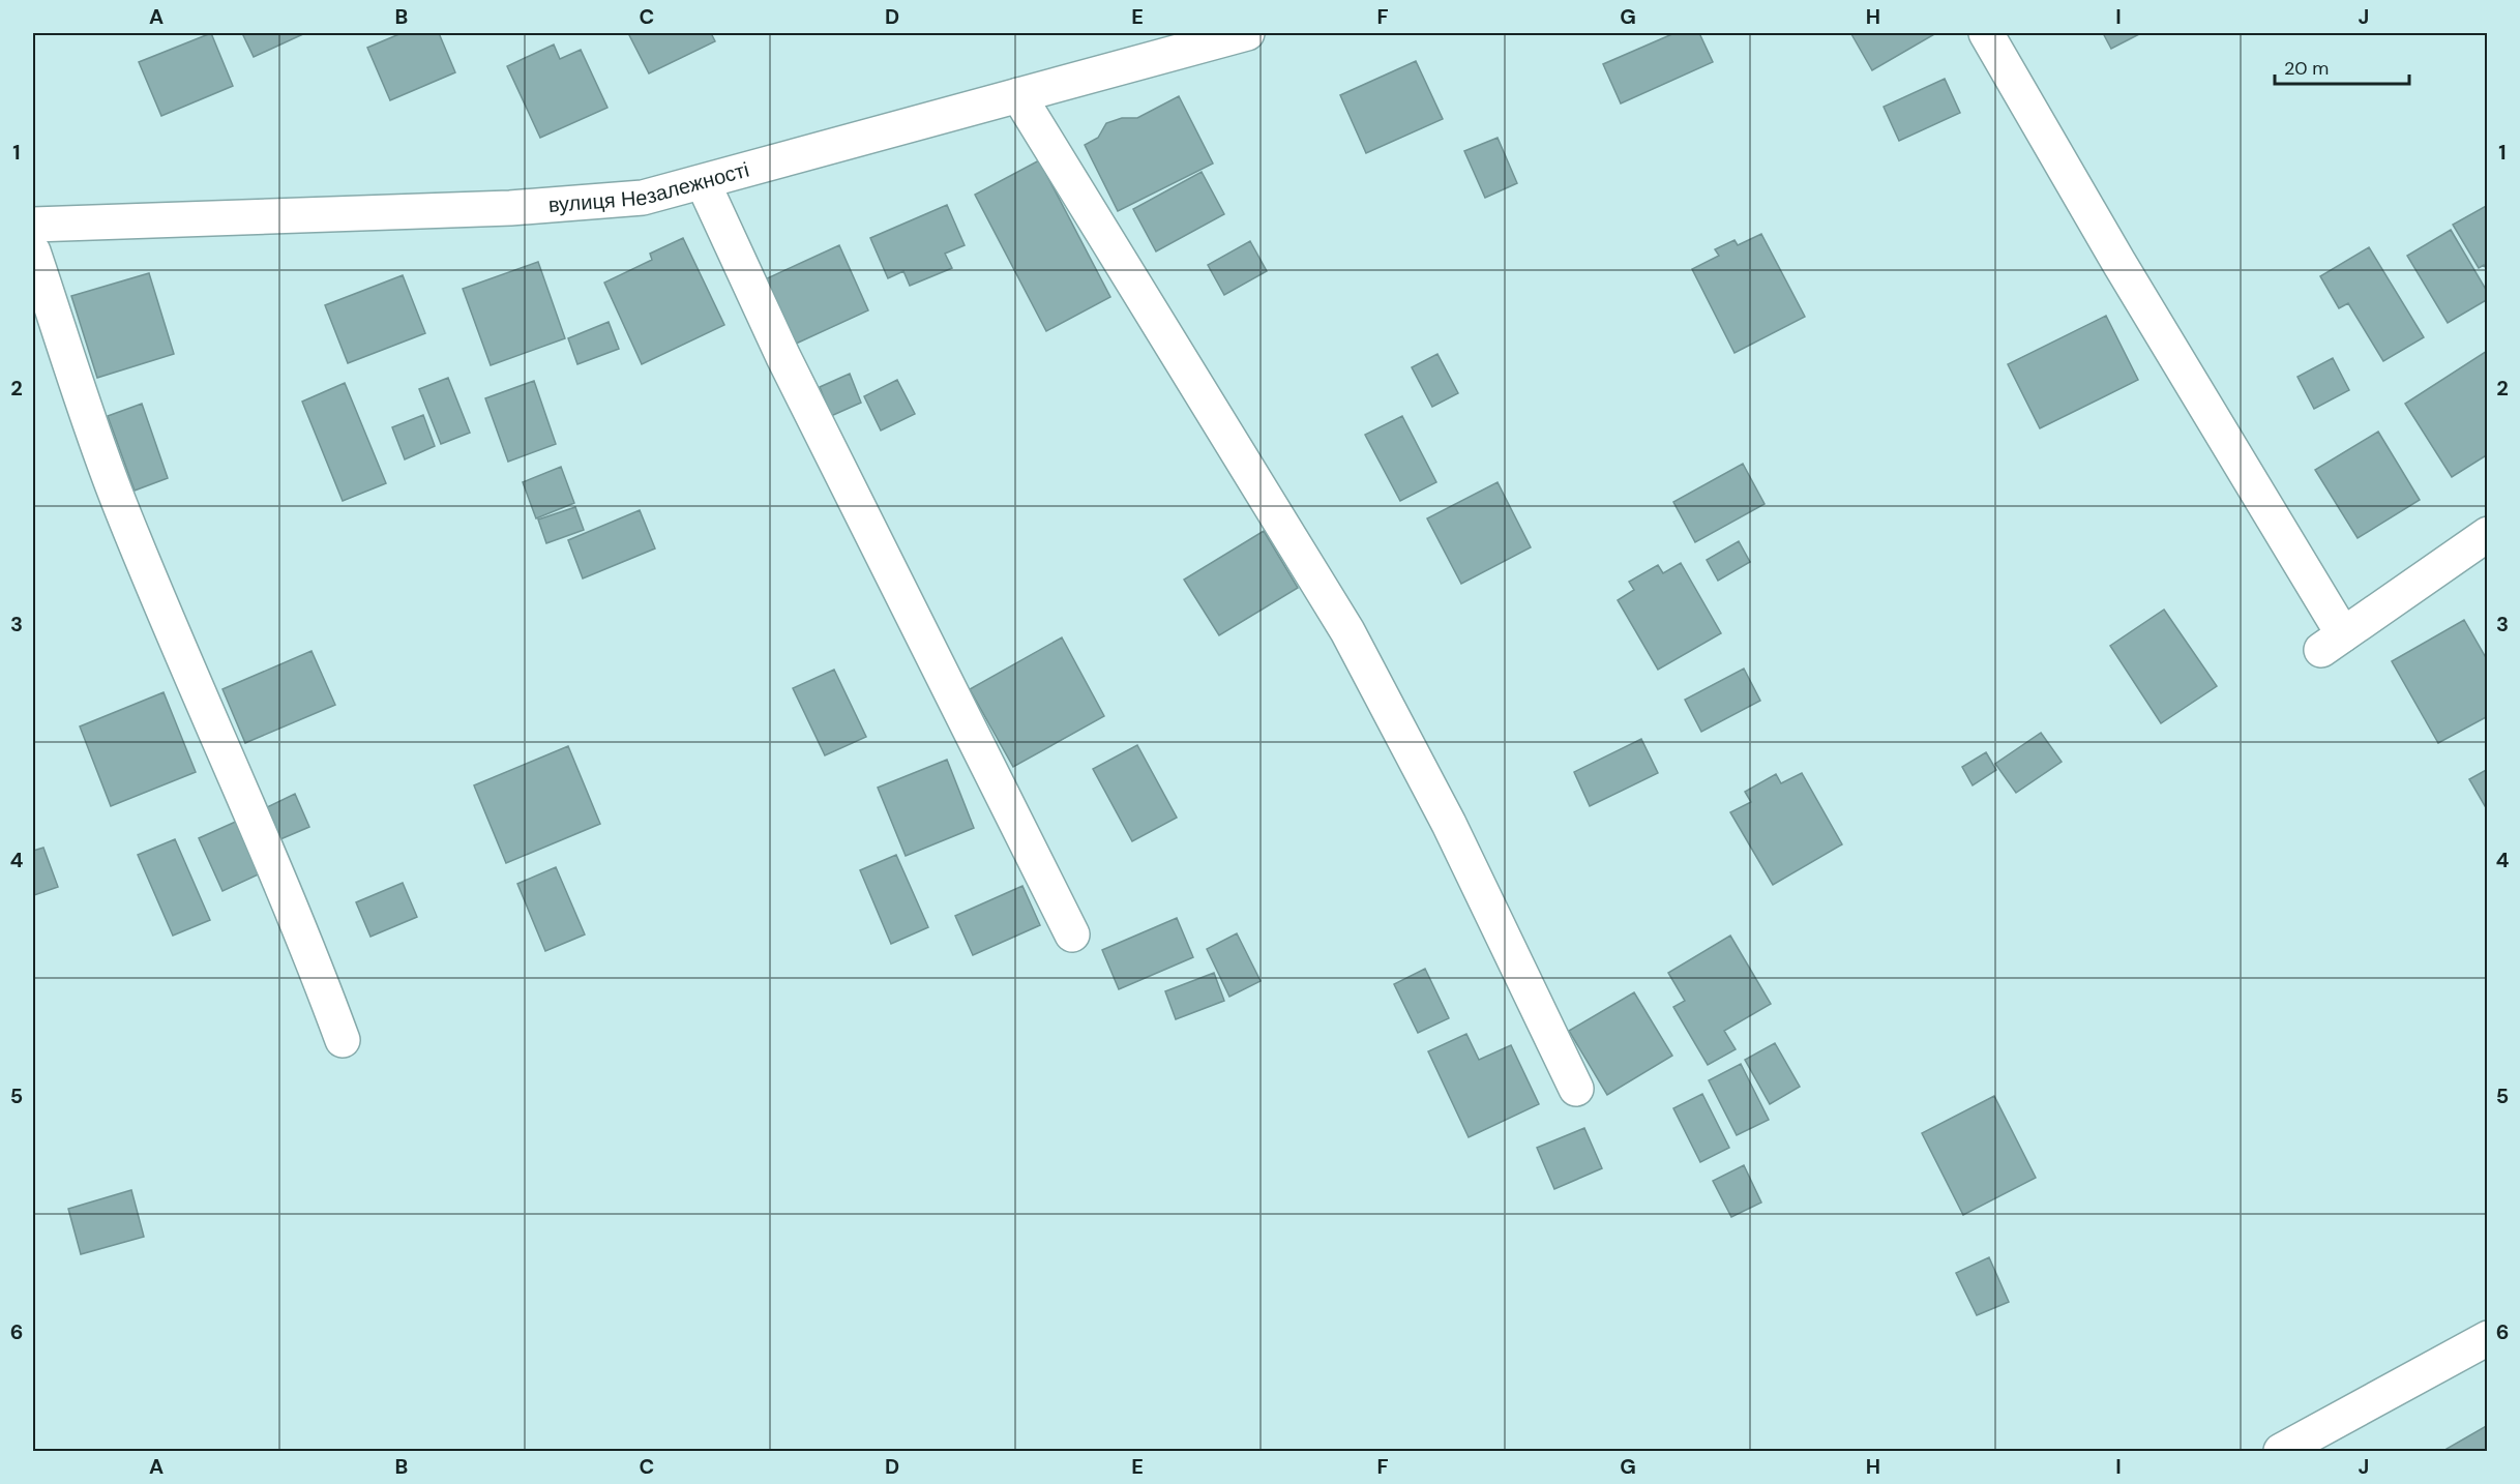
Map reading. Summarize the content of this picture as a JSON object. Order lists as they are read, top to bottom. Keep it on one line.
{"streets":{"street":["вулиця Незалежності"]},"scale_bar":"20 m","grid":{"columns":["A","B","C","D","E","F","G","H","I","J"],"rows":["1","2","3","4","5","6"]}}
